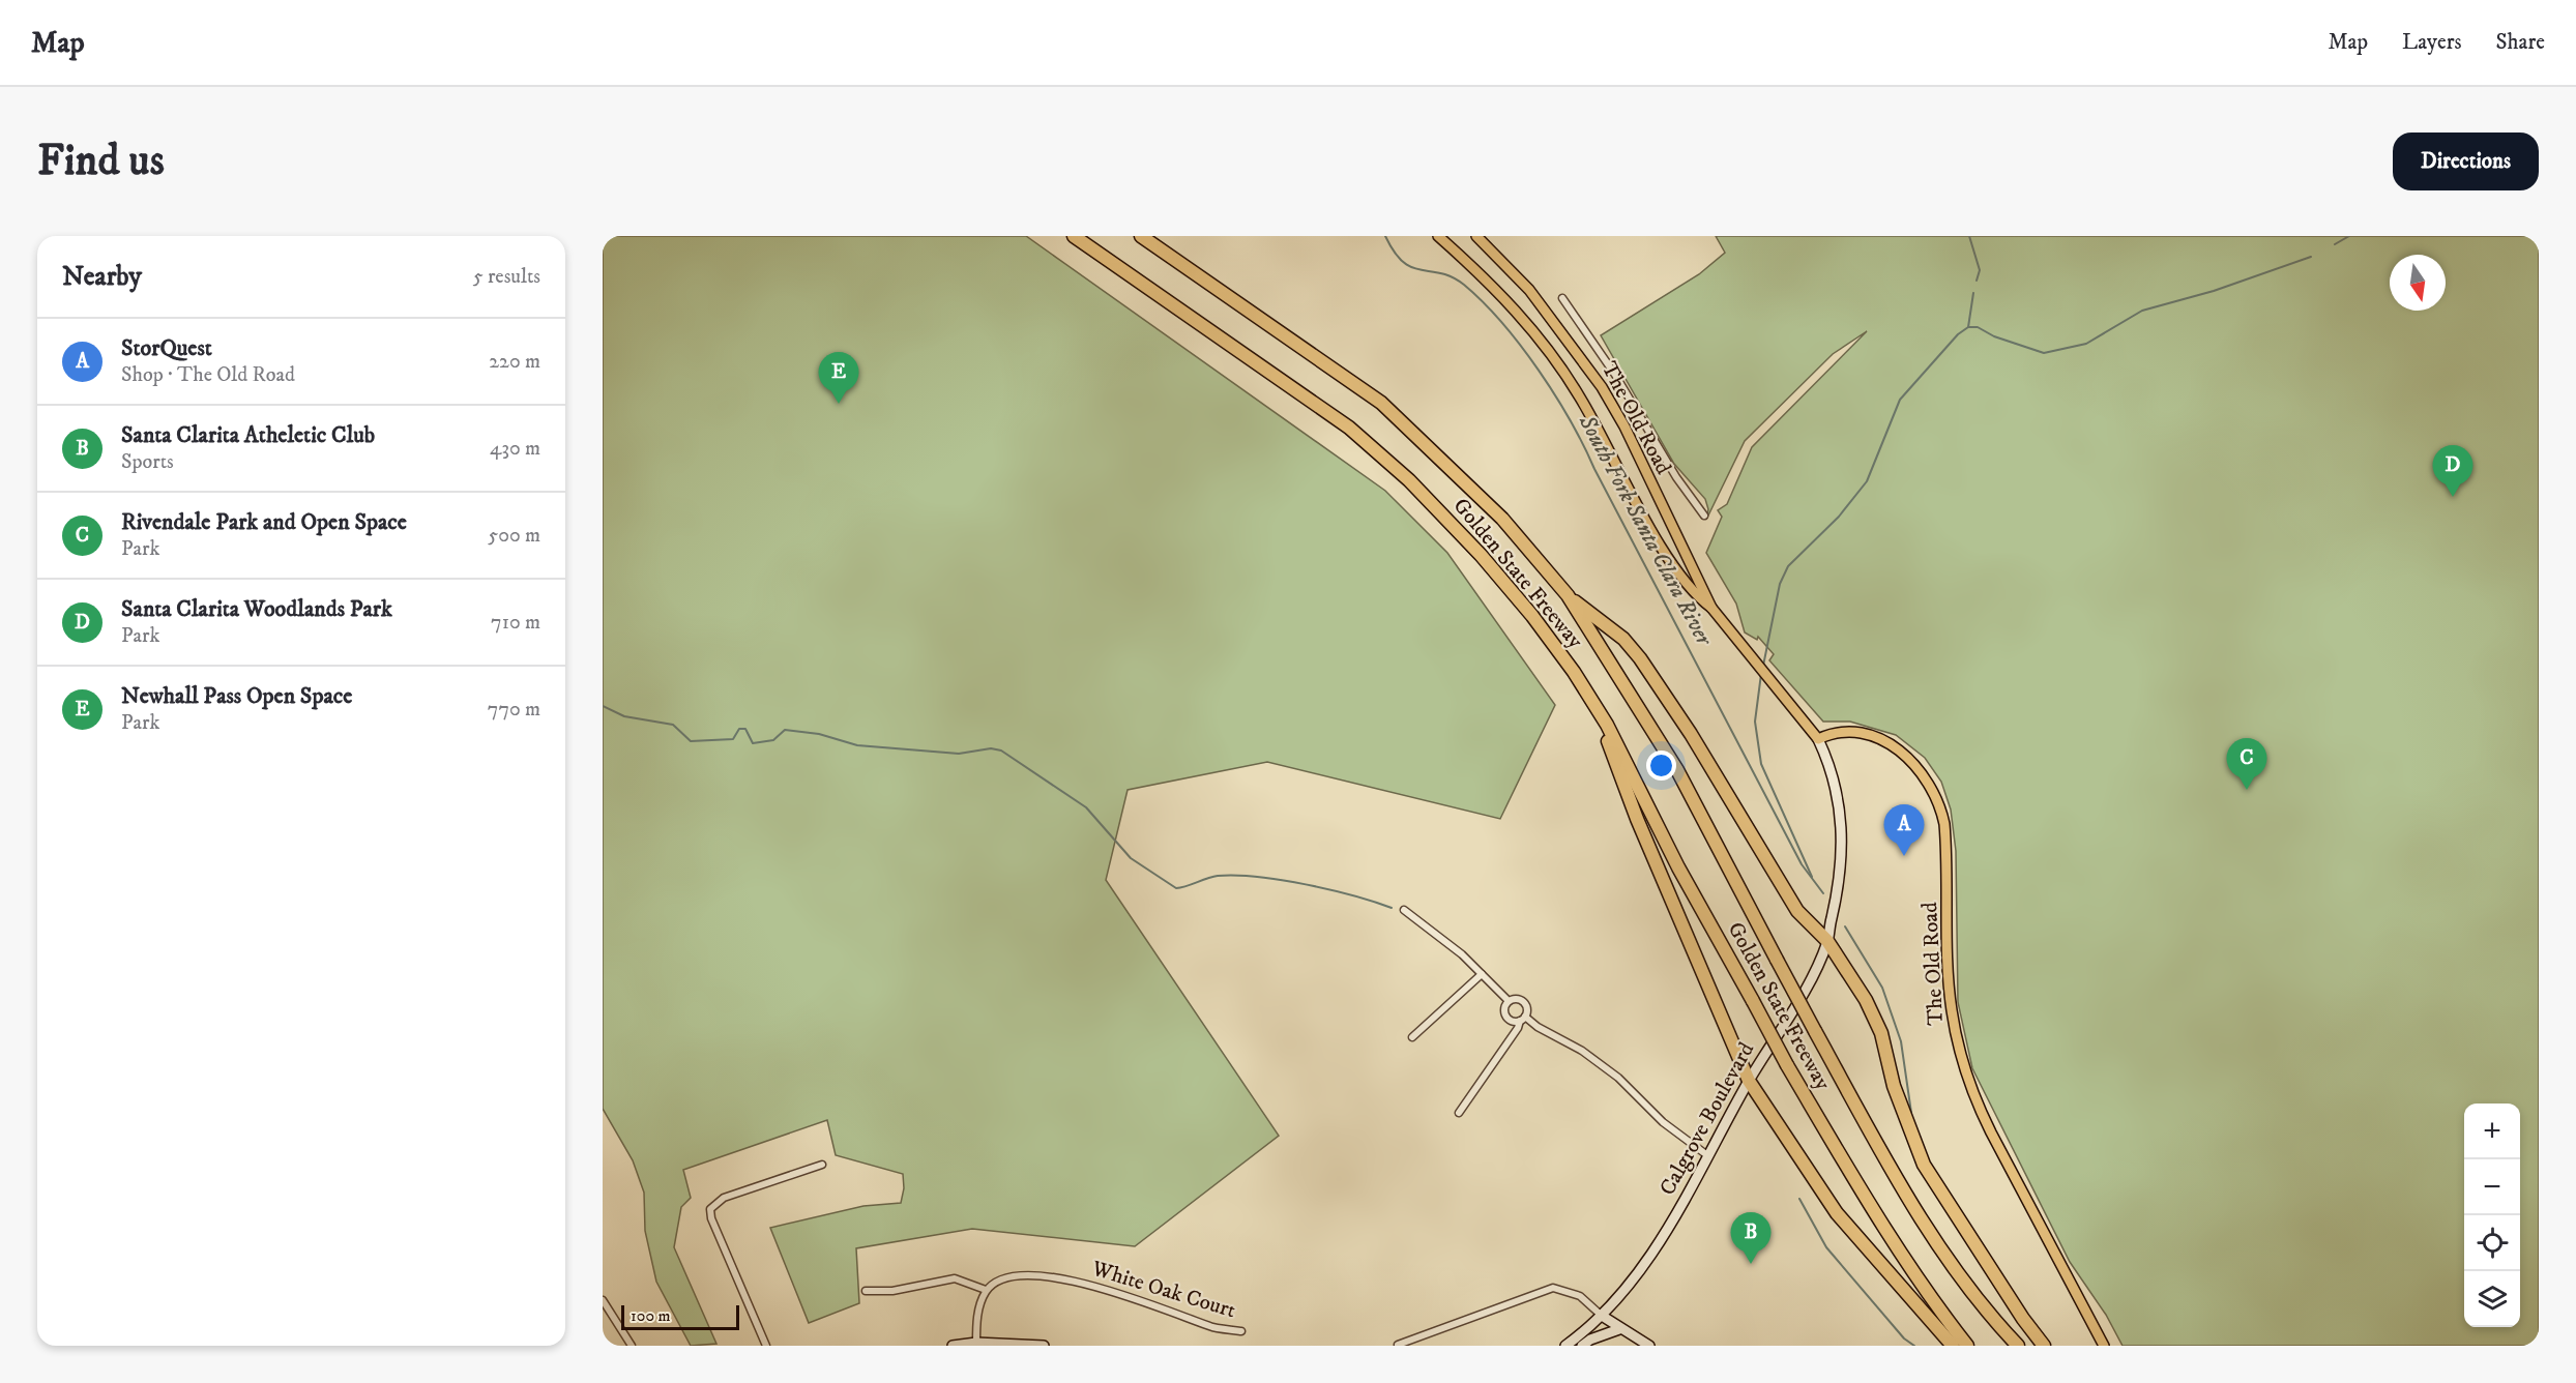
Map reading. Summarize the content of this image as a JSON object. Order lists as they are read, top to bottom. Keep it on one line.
{"streets":{"highway":["Golden State Freeway"],"main road":["The Old Road"],"street":["Calgrove Boulevard","White Oak Court"]},"crossings":[["The Old Road","Calgrove Boulevard"]],"water":["South Fork Santa Clara River"],"scale_bar":"100 m","north":"bottom","page":{"header":"Map","nav":["Map","Layers","Share"],"buttons":"Directions","title":"Find us","heading":["Nearby","5 results"],"list":[{"mark":"A","name":"StorQuest","note":"Shop · The Old Road","value":"220 m"},{"mark":"B","name":"Santa Clarita Atheletic Club","note":"Sports","value":"430 m"},{"mark":"C","name":"Rivendale Park and Open Space","note":"Park","value":"500 m"},{"mark":"D","name":"Santa Clarita Woodlands Park","note":"Park","value":"710 m"},{"mark":"E","name":"Newhall Pass Open Space","note":"Park","value":"770 m"}],"pins":["E","D","C","A","B"],"map_buttons":["+","−"],"scale":"100 m"}}
